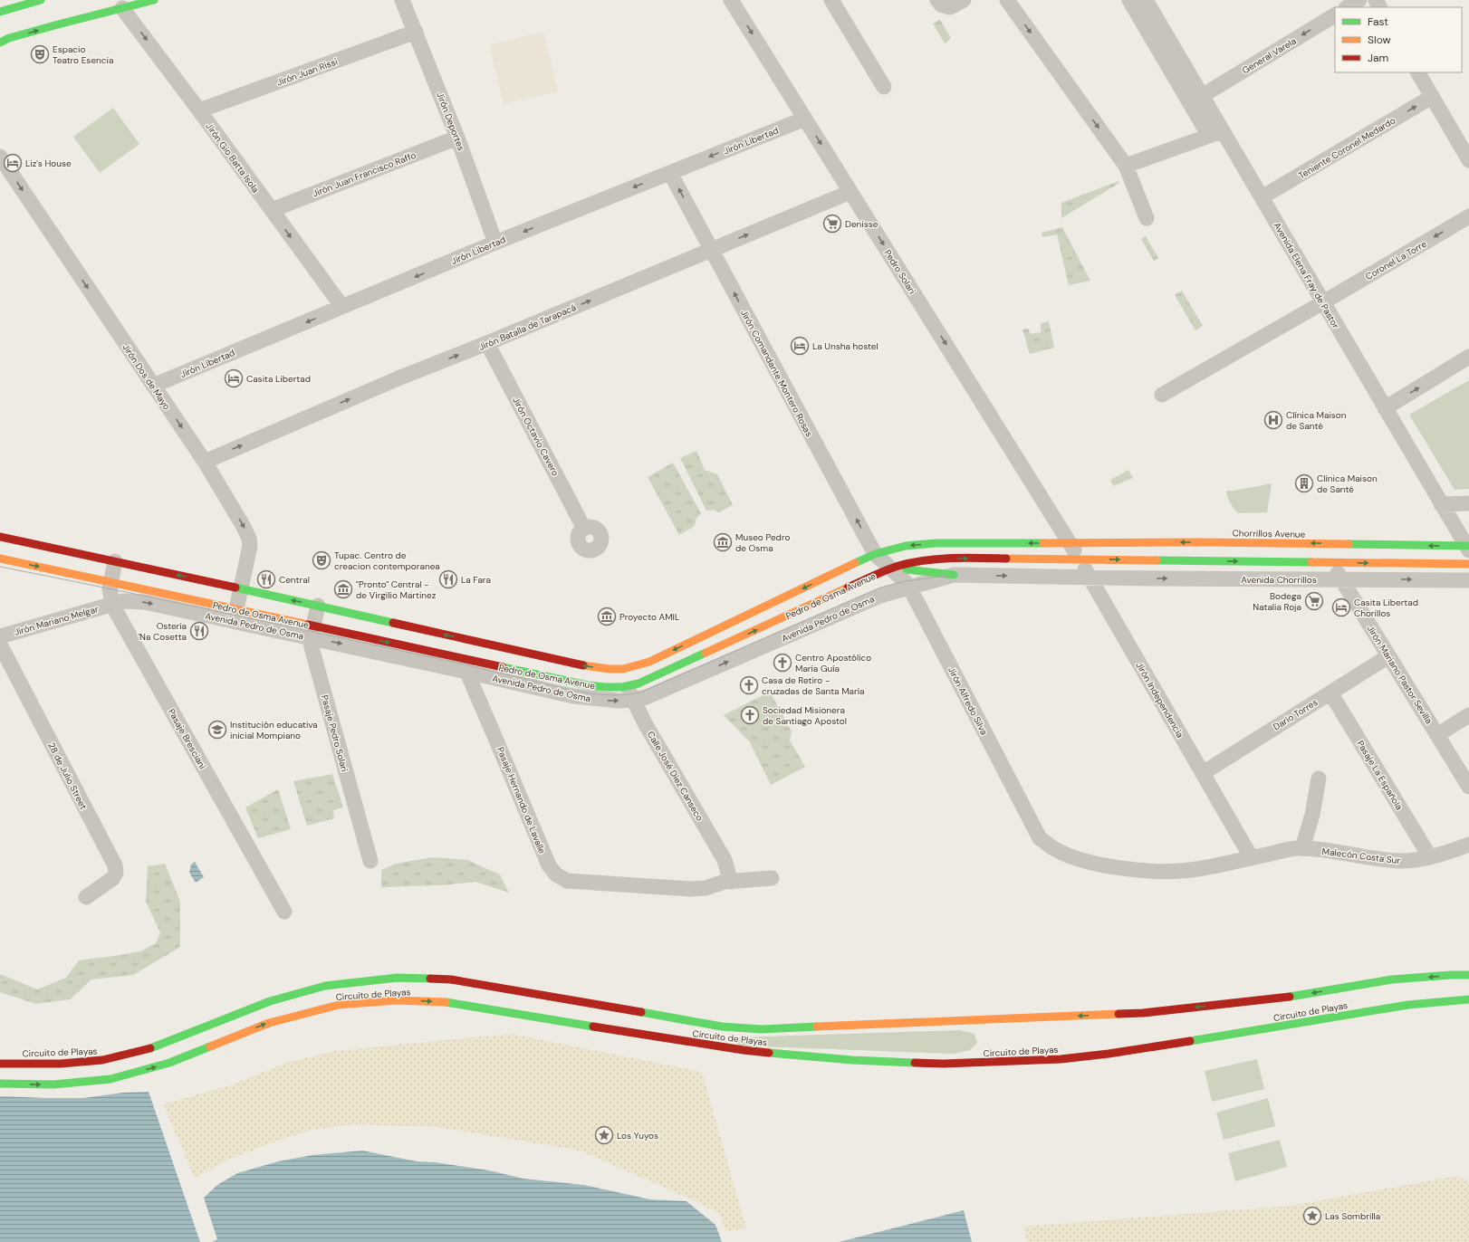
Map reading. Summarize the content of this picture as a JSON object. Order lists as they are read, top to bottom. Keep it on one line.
{"streets":{"main road":["Chorrillos Avenue","Pedro de Osma Avenue","Circuito de Playas"],"street":["General Varela","Jirón Juan Rissi","Jirón Deportes","Jirón Libertad","Teniente Coronel Medardo","Jirón Gio Batta Isola","Jirón Juan Francisco Raffo","Coronel La Torre","Pedro Solari","Avenida Elena Fray de Pastor","Jirón Batalla de Tarapacá","Jirón Comandante Montero Rosas","Jirón Dos de Mayo","Jirón Octavio Cavero","Avenida Chorrillos","Avenida Pedro de Osma","Jirón Mariano Melgar","Jirón Mariano Pastor Sevilla","Jirón Independencia","Jirón Alfredo Silva","Dario Torres","Pasaje Pedro Solari","Pasaje Bresciani","Pasaje La Española","28 de Julio Street","Calle José Diez Canseco","Pasaje Hernando de Lavalle","Malecón Costa Sur"]},"crossings":[["General Varela","Avenida Elena Fray de Pastor"],["Jirón Juan Rissi","Jirón Deportes"],["Jirón Juan Rissi","Jirón Gio Batta Isola"],["Jirón Deportes","Jirón Libertad"],["Jirón Deportes","Jirón Juan Francisco Raffo"],["Jirón Libertad","Jirón Gio Batta Isola"],["Jirón Libertad","Pedro Solari"],["Jirón Libertad","Jirón Comandante Montero Rosas"],["Jirón Libertad","Jirón Dos de Mayo"],["Teniente Coronel Medardo","Avenida Elena Fray de Pastor"],["Jirón Gio Batta Isola","Jirón Juan Francisco Raffo"],["Coronel La Torre","Avenida Elena Fray de Pastor"],["Pedro Solari","Jirón Batalla de Tarapacá"],["Pedro Solari","Chorrillos Avenue"],["Pedro Solari","Pedro de Osma Avenue"],["Pedro Solari","Jirón Independencia"],["Avenida Elena Fray de Pastor","Chorrillos Avenue"],["Jirón Batalla de Tarapacá","Jirón Comandante Montero Rosas"],["Jirón Batalla de Tarapacá","Jirón Dos de Mayo"],["Jirón Batalla de Tarapacá","Jirón Octavio Cavero"],["Jirón Comandante Montero Rosas","Pedro de Osma Avenue"],["Jirón Comandante Montero Rosas","Jirón Alfredo Silva"],["Jirón Dos de Mayo","Pedro de Osma Avenue"],["Chorrillos Avenue","Pedro de Osma Avenue"],["Chorrillos Avenue","Jirón Mariano Pastor Sevilla"],["Chorrillos Avenue","Jirón Independencia"],["Avenida Chorrillos","Jirón Mariano Pastor Sevilla"],["Avenida Chorrillos","Jirón Independencia"],["Pedro de Osma Avenue","Avenida Pedro de Osma"],["Pedro de Osma Avenue","Jirón Independencia"],["Pedro de Osma Avenue","Jirón Alfredo Silva"],["Pedro de Osma Avenue","Pasaje Pedro Solari"],["Pedro de Osma Avenue","Pasaje Bresciani"],["Pedro de Osma Avenue","Calle José Diez Canseco"],["Avenida Pedro de Osma","Jirón Mariano Melgar"],["Avenida Pedro de Osma","Jirón Alfredo Silva"],["Avenida Pedro de Osma","Pasaje Pedro Solari"],["Avenida Pedro de Osma","Pasaje Bresciani"],["Avenida Pedro de Osma","Calle José Diez Canseco"],["Avenida Pedro de Osma","Pasaje Hernando de Lavalle"],["Jirón Mariano Melgar","Pasaje Bresciani"],["Jirón Mariano Pastor Sevilla","Dario Torres"],["Jirón Independencia","Dario Torres"],["Jirón Independencia","Malecón Costa Sur"],["Jirón Alfredo Silva","Malecón Costa Sur"],["Dario Torres","Pasaje La Española"],["Pasaje La Española","Malecón Costa Sur"],["Calle José Diez Canseco","Pasaje Hernando de Lavalle"]],"one_way":["General Varela","Jirón Libertad","Teniente Coronel Medardo","Jirón Gio Batta Isola","Pedro Solari","Jirón Batalla de Tarapacá","Jirón Comandante Montero Rosas","Jirón Dos de Mayo","Avenida Chorrillos","Avenida Pedro de Osma"],"places":{"theatre":["Espacio Teatro Esencia","Tupac. Centro de creacion contemporanea"],"hotel":["Liz's House","La Unsha hostel","Casita Libertad","Casita Libertad Chorillos"],"supermarket":["Denisse","Bodega Natalia Roja"],"hospital":["Clínica Maison de Santé"],"building":["Clinica Maison de Santé"],"museum":["Museo Pedro de Osma","\"Pronto\" Central - de Virgilio Martinez","Proyecto AMIL"],"restaurant":["Central","La Fara","Ostería 'Na Cosetta"],"church":["Centro Apostólico María Guía","Casa de Retiro - cruzadas de Santa María","Sociedad Misionera de Santiago Apostol"],"school or university":["Institución educativa inicial Mompiano"],"place":["Los Yuyos","Las Sombrilla"]},"legend":["Fast","Slow","Jam"]}
